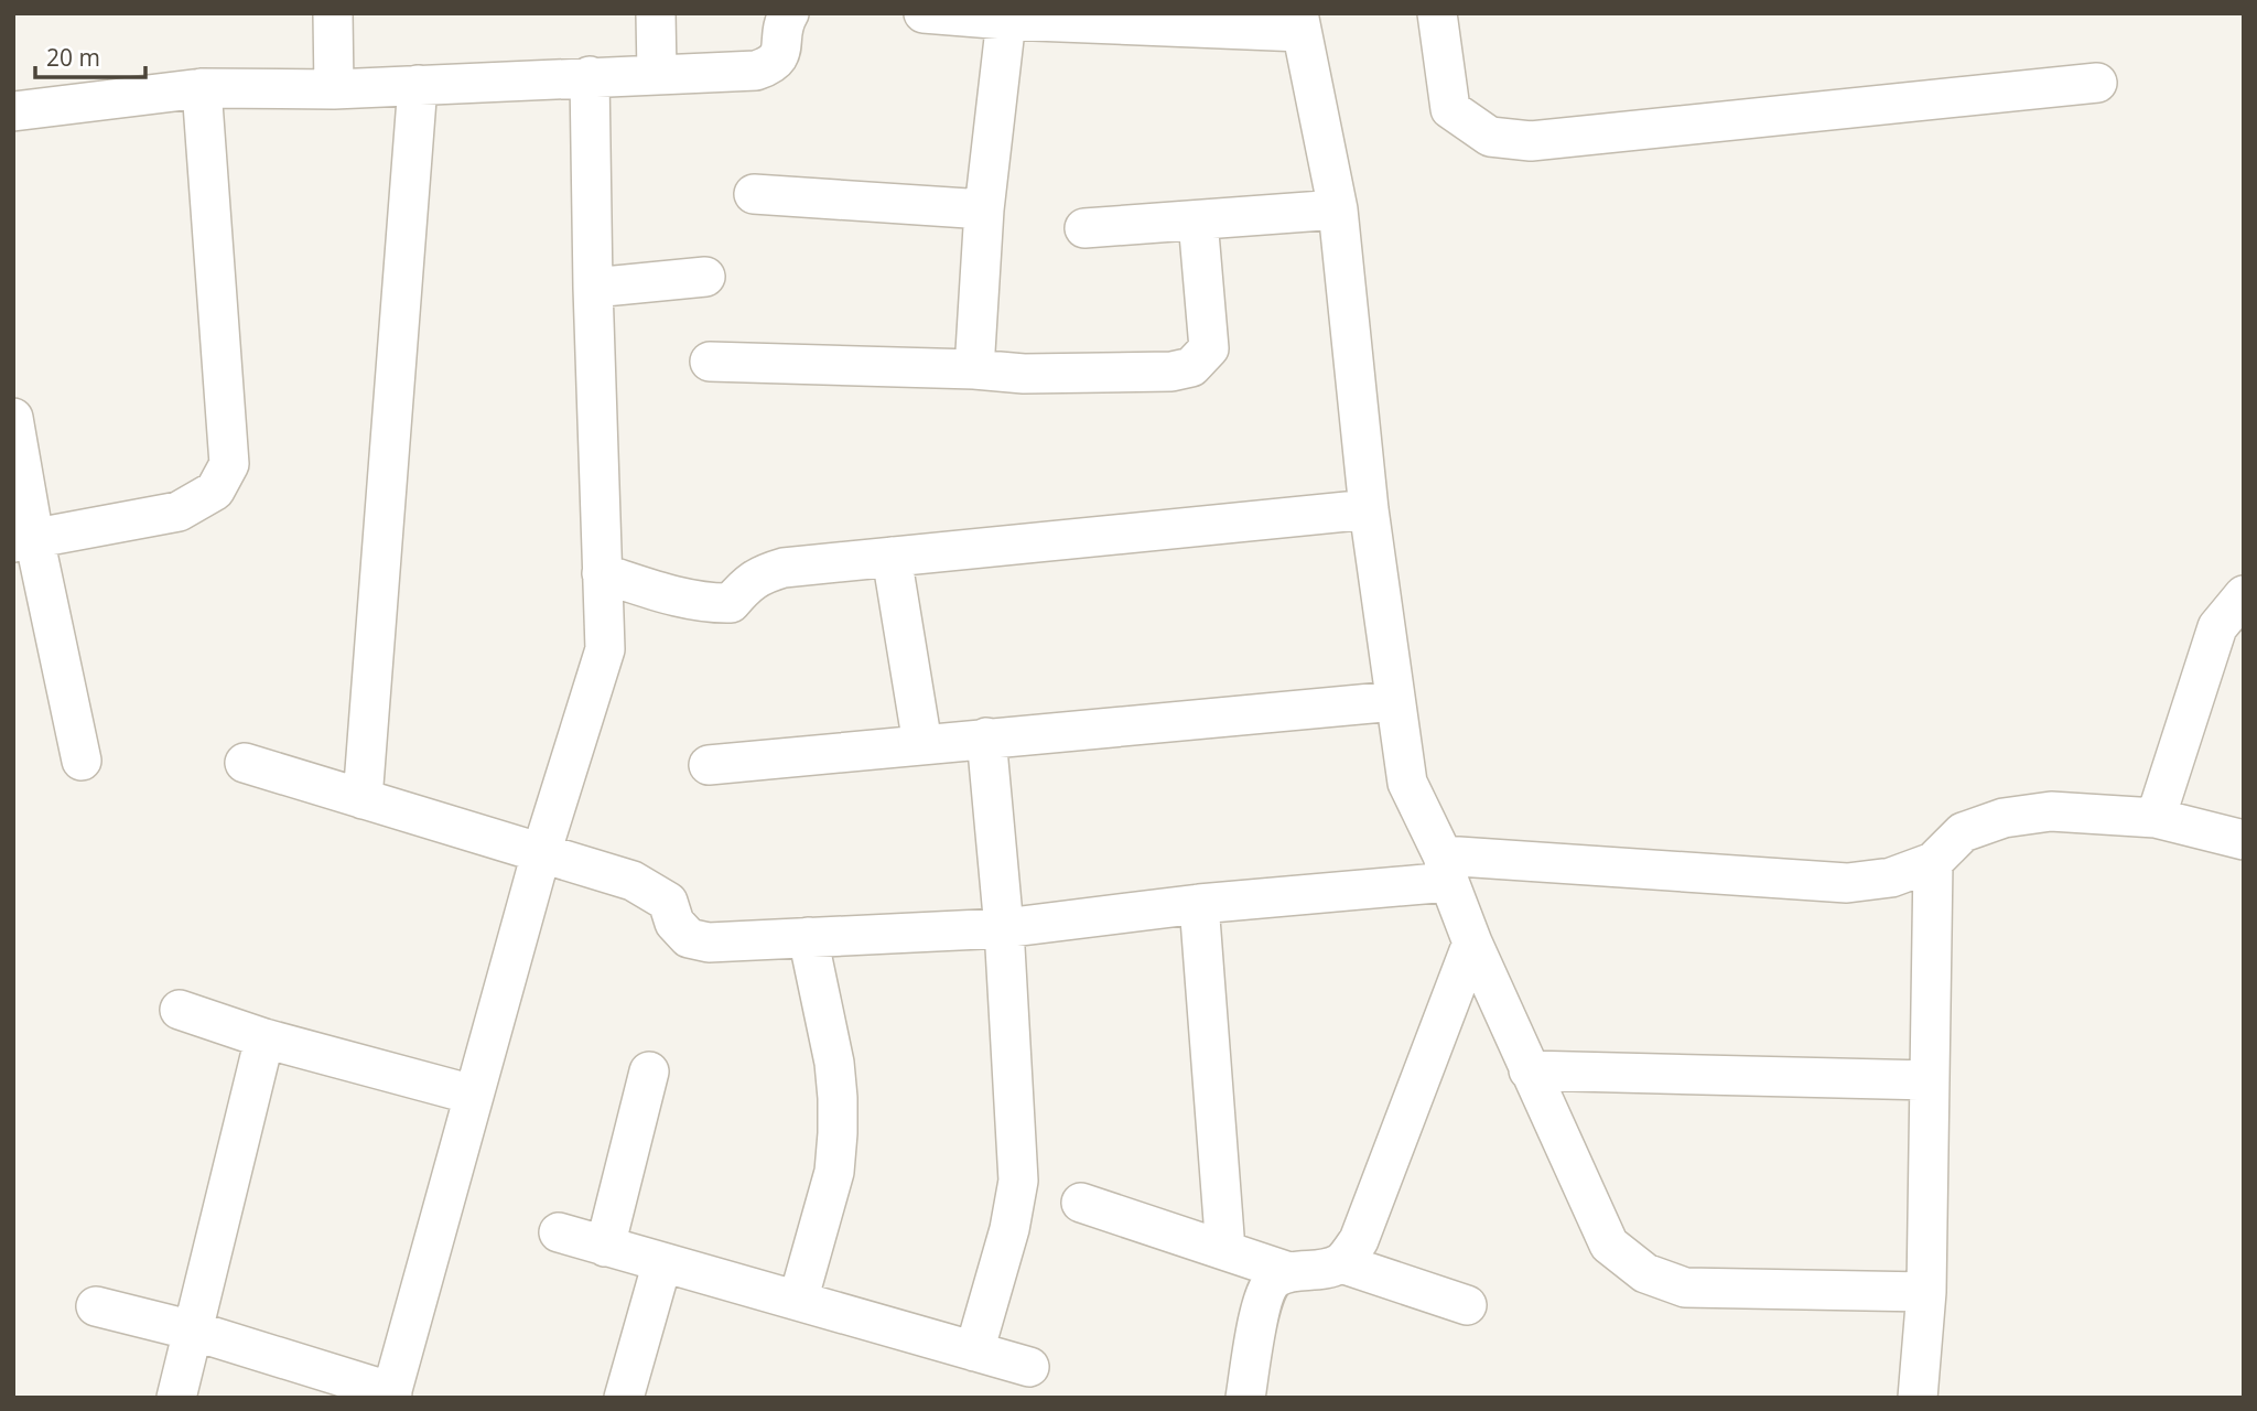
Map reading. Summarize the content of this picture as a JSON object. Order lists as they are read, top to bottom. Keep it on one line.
{"scale_bar":"20 m"}
